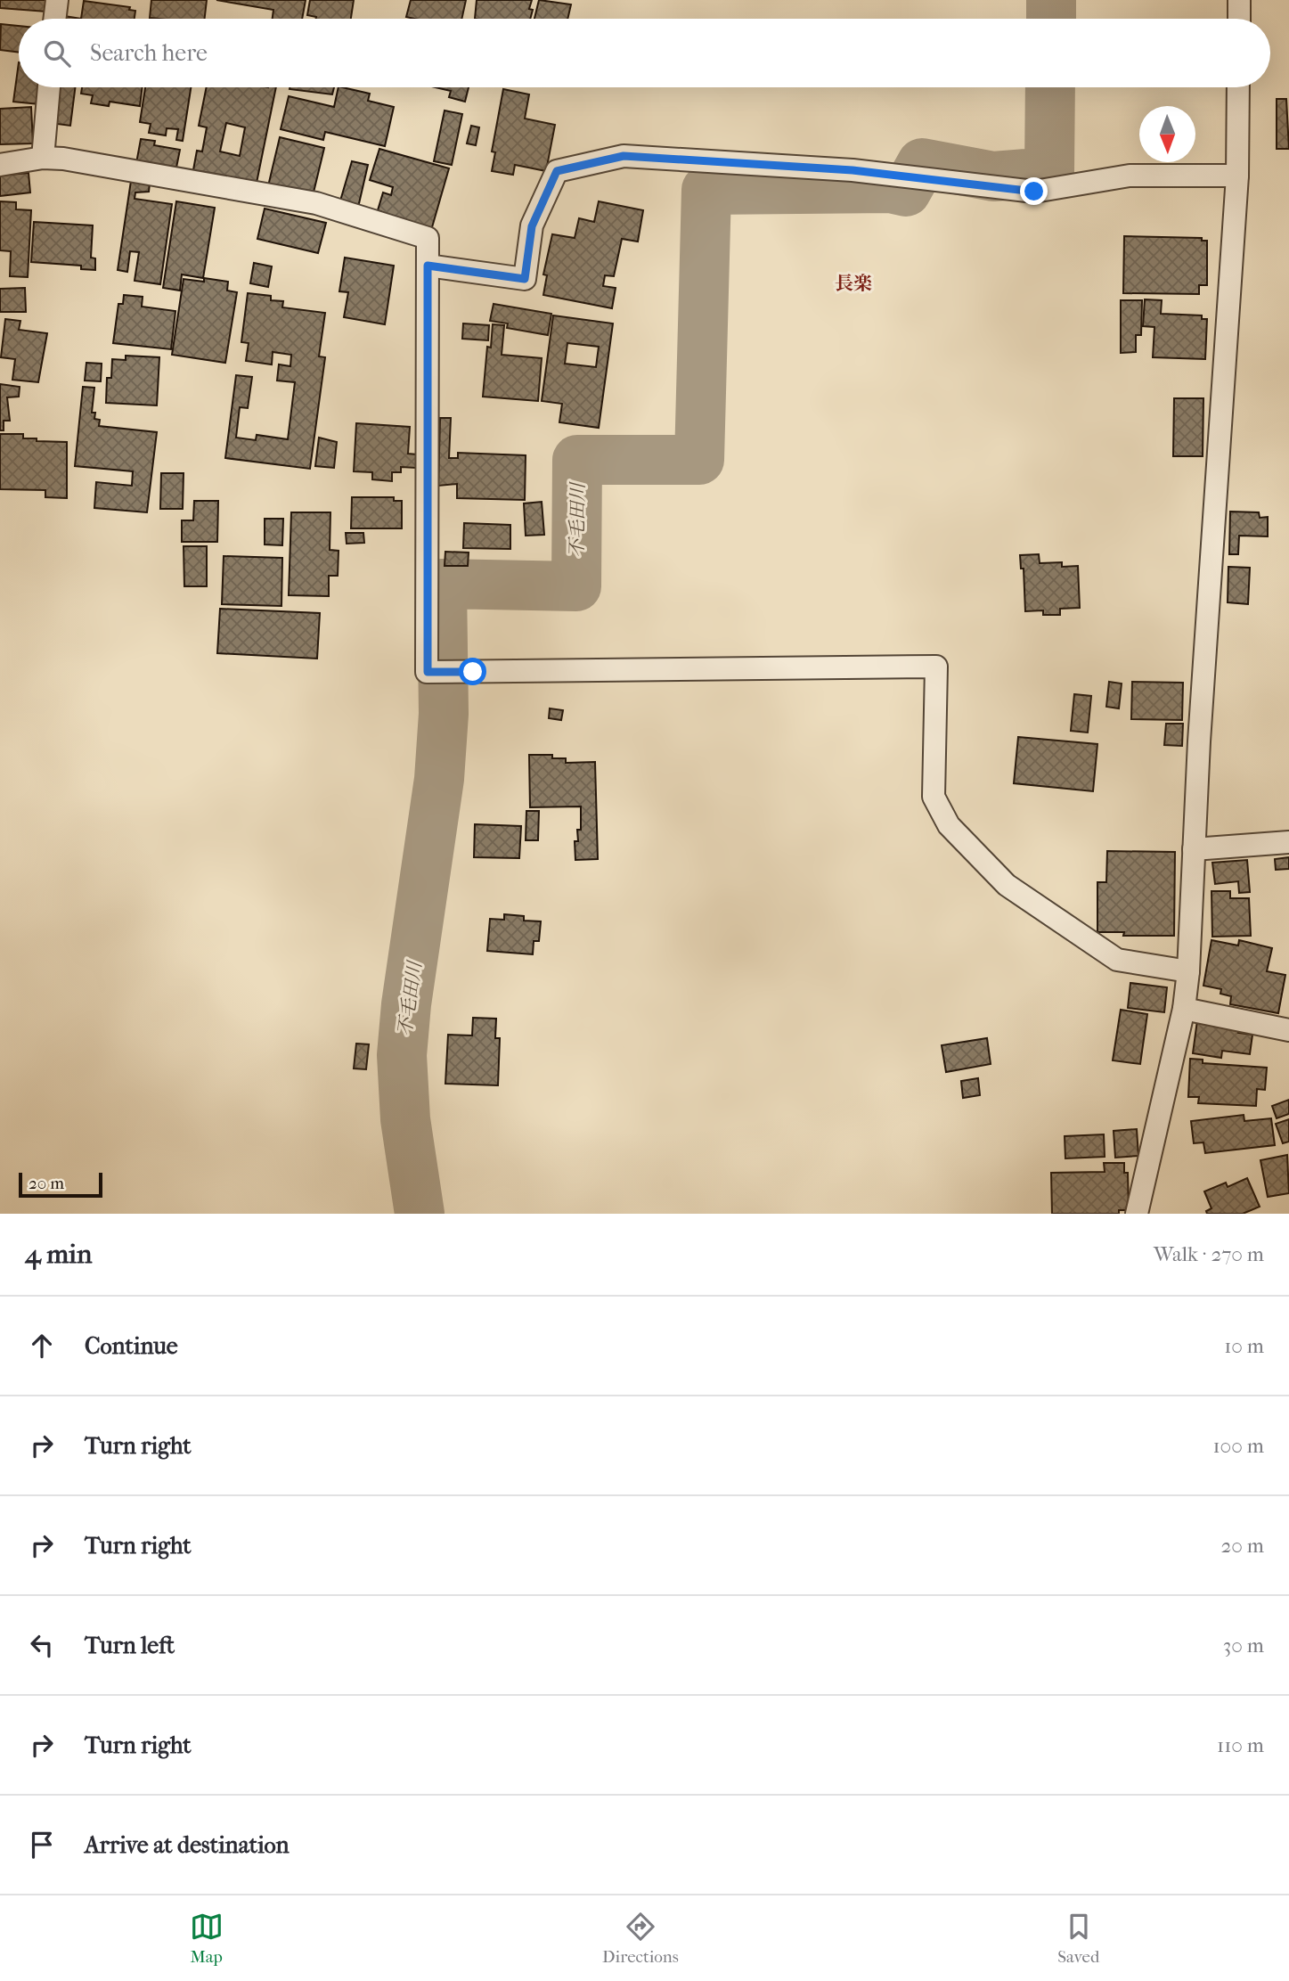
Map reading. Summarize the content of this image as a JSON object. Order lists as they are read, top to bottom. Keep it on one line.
{"districts":["長楽"],"water":["不毛田川"],"scale_bar":"20 m","north":"bottom","page":{"search":"Search here","scale":"20 m","heading":["4 min","Walk · 270 m"],"list":[["Continue","10 m"],["Turn right","100 m"],["Turn right","20 m"],["Turn left","30 m"],["Turn right","110 m"],"Arrive at destination"],"nav":["Map","Directions","Saved"]}}
